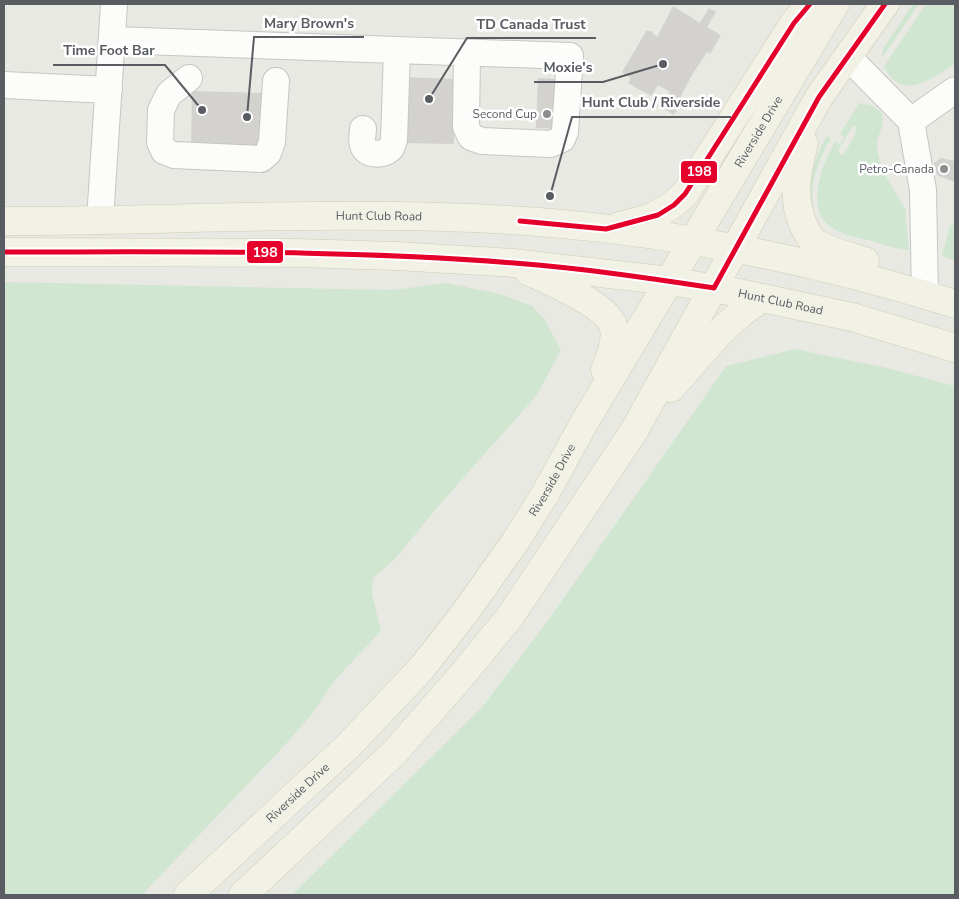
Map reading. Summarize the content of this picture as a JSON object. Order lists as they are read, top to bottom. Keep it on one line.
{"streets":{"main road":["Riverside Drive","Hunt Club Road"]},"crossings":[["Riverside Drive","Hunt Club Road"]],"places":["Moxie's","TD Canada Trust","Time Foot Bar","Second Cup","Mary Brown's","Petro-Canada","Hunt Club / Riverside"],"lines":["transit line 198"]}
